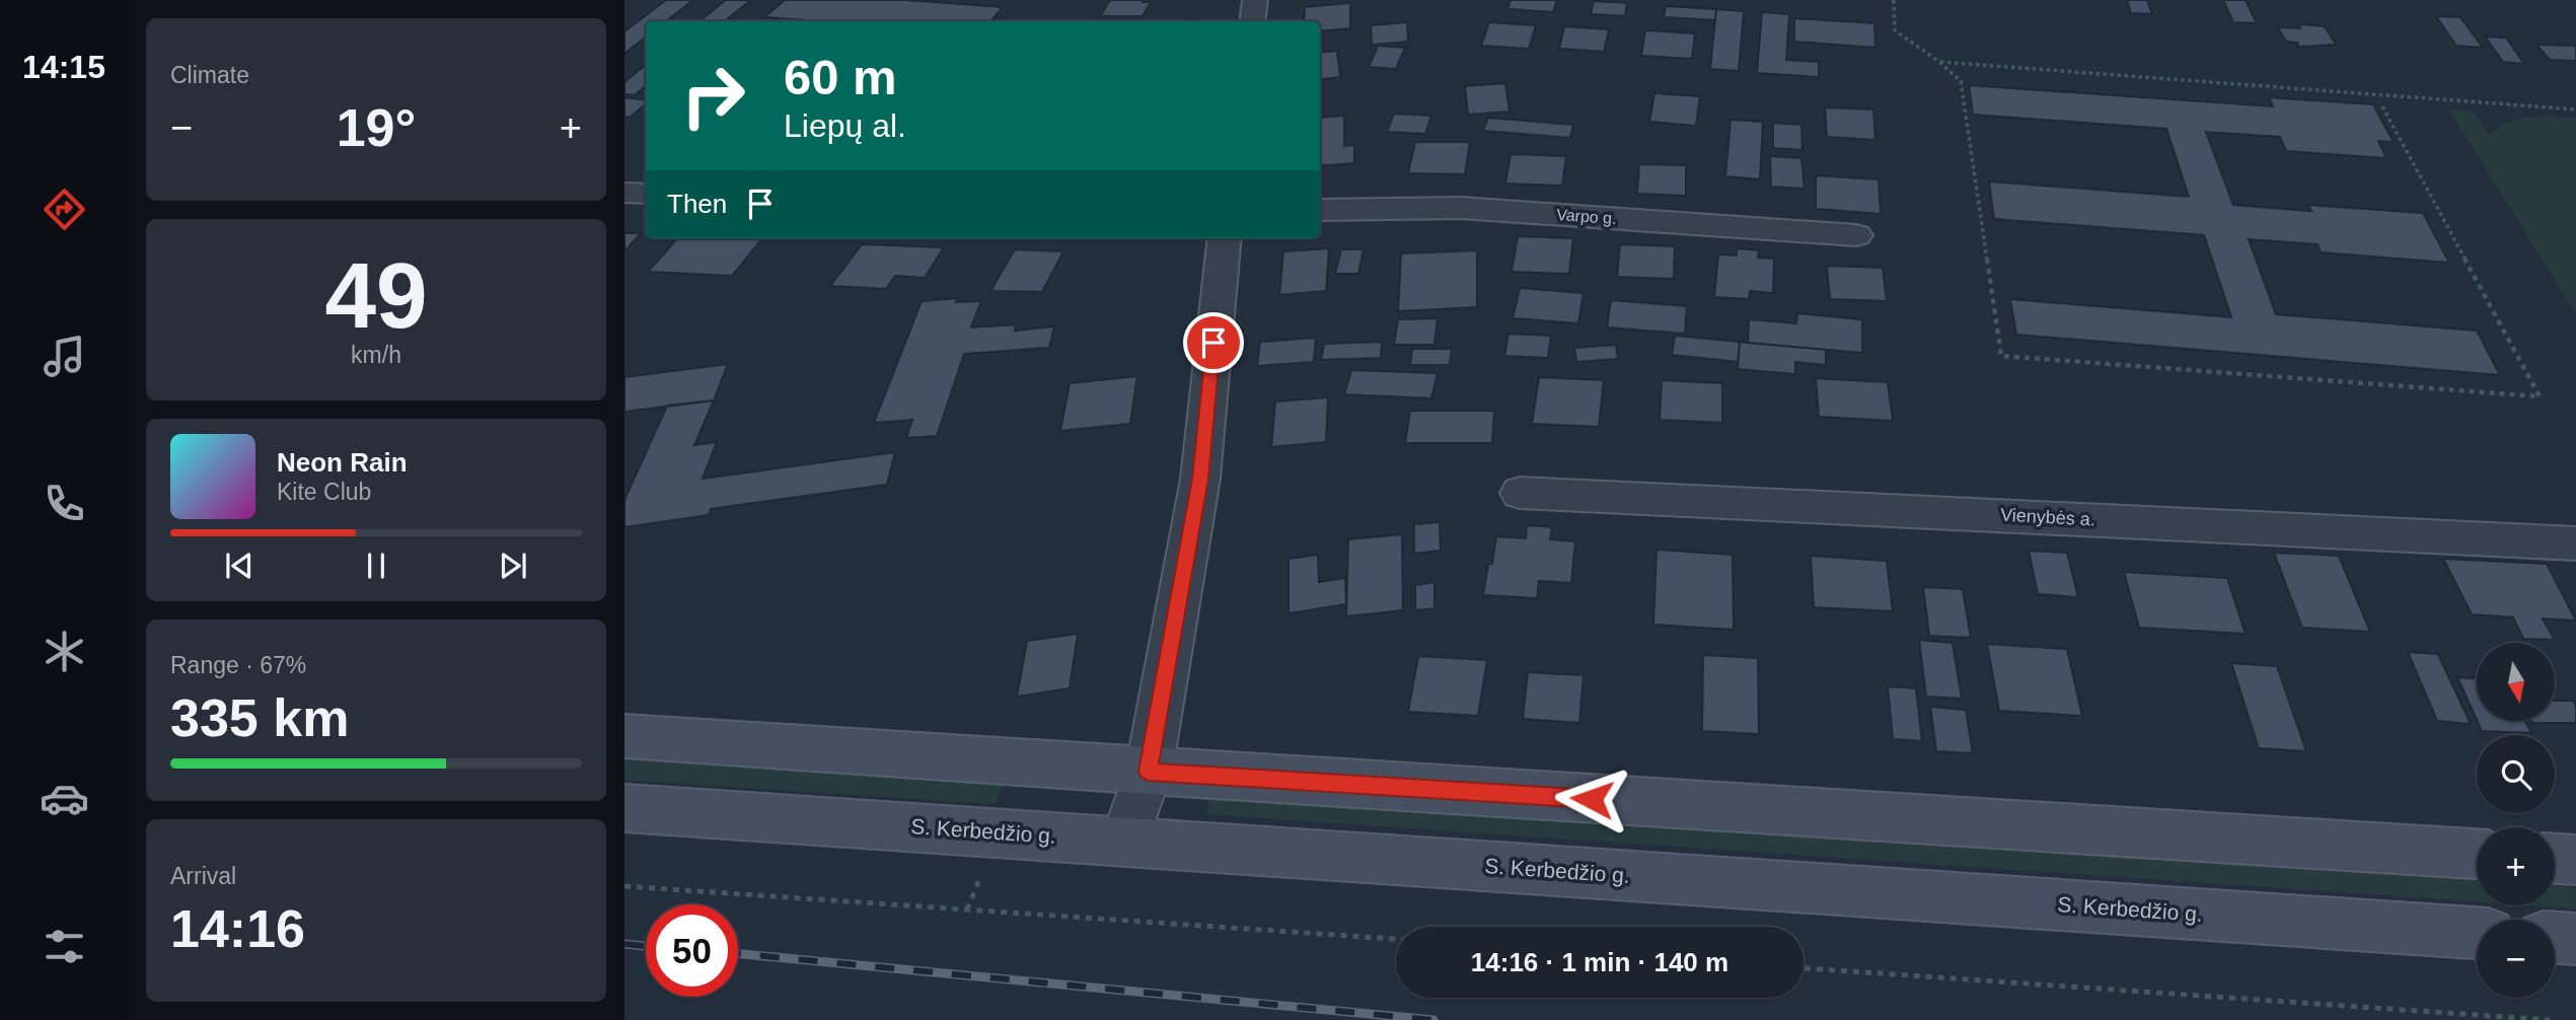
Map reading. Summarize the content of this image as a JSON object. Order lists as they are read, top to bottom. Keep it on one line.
{"streets":{"main road":["S. Kerbedžio g."],"street":["Varpo g.","Vienybės a."]},"north":"bottom","page":{"tabs":"14:15","tile":["Climate",["49","km/h"],["Range · 67%","335 km"],["Arrival","14:16"]],"turn":["60 m","Liepų al."],"heat":["−","19°","+"],"then":"Then","song":["Neon Rain","Kite Club"],"map_buttons":["+","−"],"limit":"50","trip":"14:16 · 1 min · 140 m"}}
